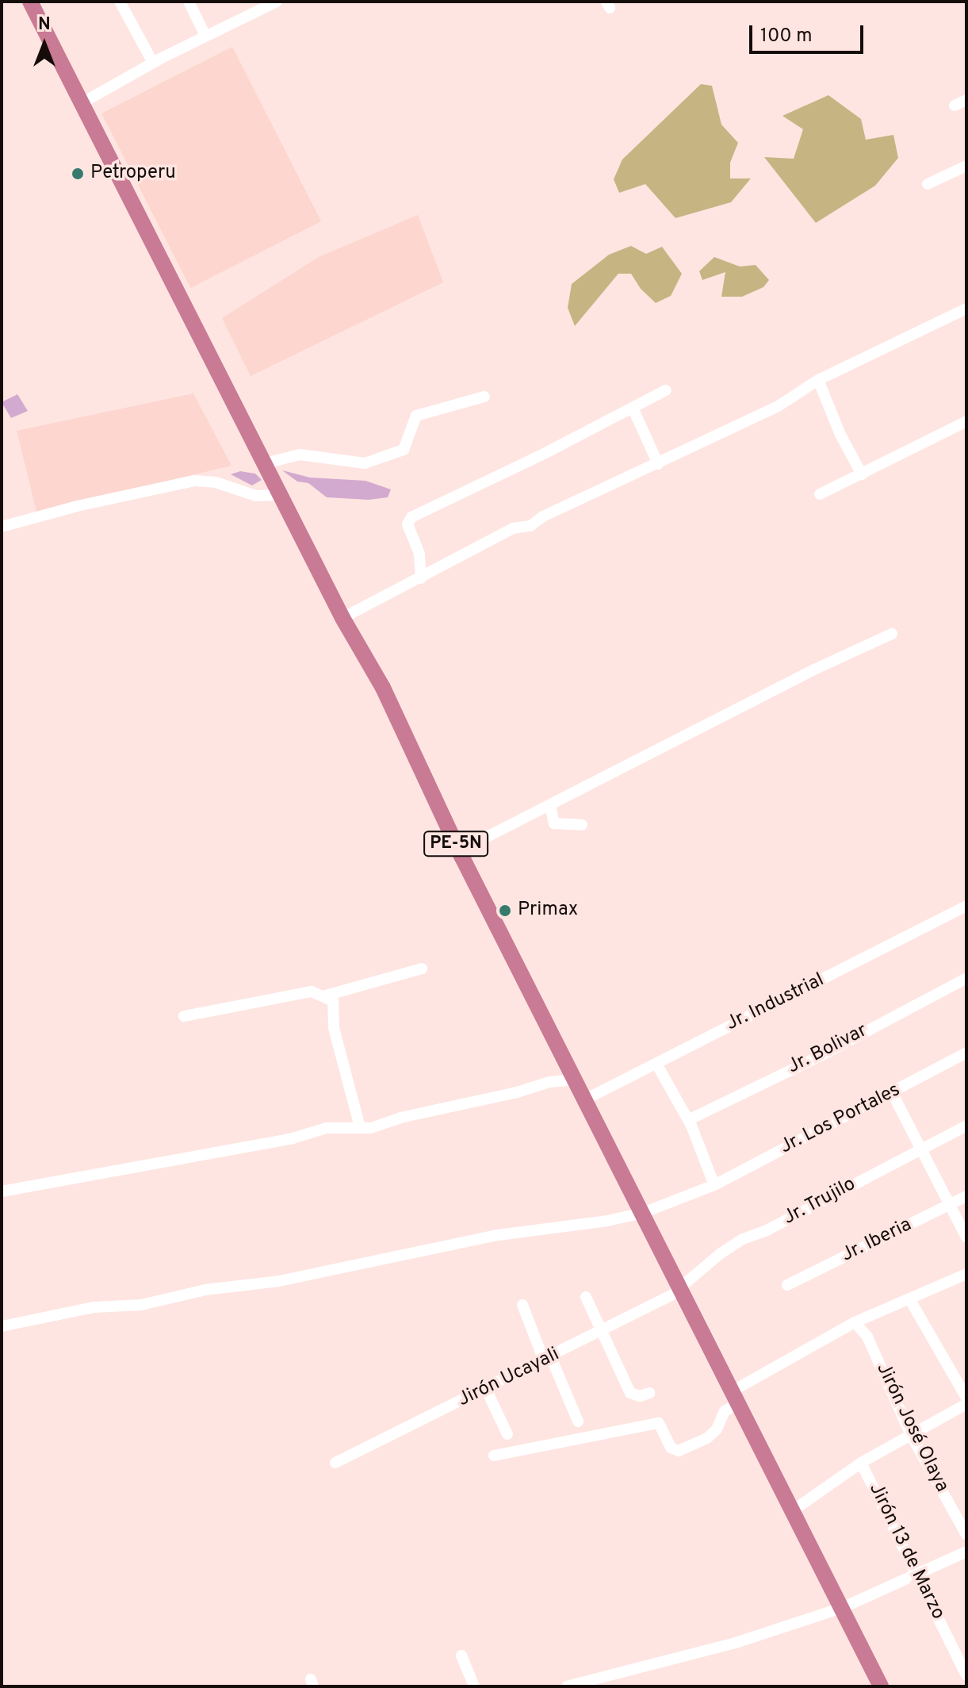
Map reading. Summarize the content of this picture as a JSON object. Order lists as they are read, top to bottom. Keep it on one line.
{"streets":{"highway":["PE-5N"],"street":["Jr. Industrial","Jr. Bolivar","Jr. Los Portales","Jr. Trujilo","Jr. Iberia","Jirón Ucayali","Jirón José Olaya","Jirón 13 de Marzo"]},"crossings":[["PE-5N","Jr. Industrial"],["PE-5N","Jr. Los Portales"],["PE-5N","Jr. Trujilo"],["PE-5N","Jirón Ucayali"],["Jr. Trujilo","Jirón Ucayali"]],"places":["Petroperu","Primax"],"scale_bar":"100 m","north":"top"}
